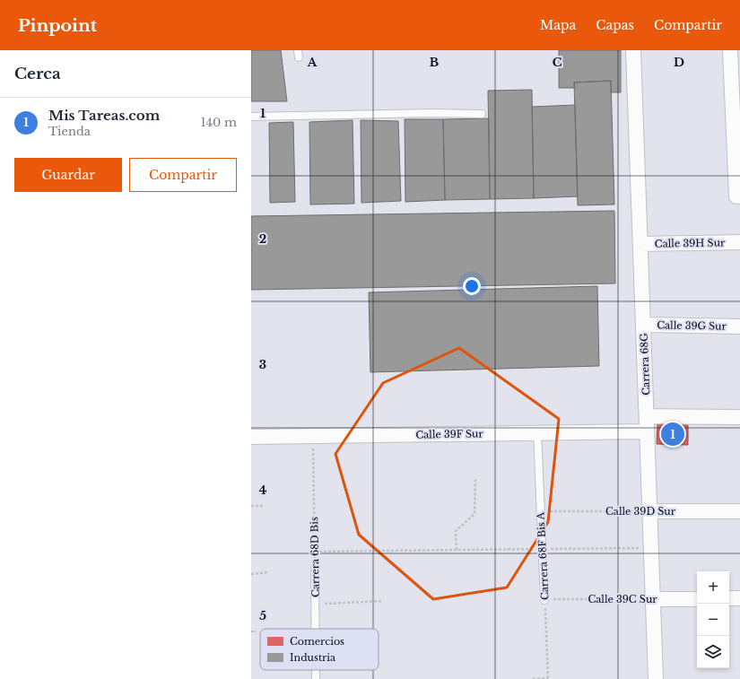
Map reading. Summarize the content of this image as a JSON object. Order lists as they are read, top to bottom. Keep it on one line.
{"streets":{"street":["Calle 39H Sur","Calle 39G Sur","Carrera 68G","Calle 39F Sur","Calle 39D Sur","Calle 39C Sur"],"lane":["Carrera 68F Bis A","Carrera 68D Bis"]},"crossings":[["Calle 39H Sur","Carrera 68G"],["Calle 39G Sur","Carrera 68G"],["Carrera 68G","Calle 39F Sur"],["Carrera 68G","Calle 39D Sur"],["Carrera 68G","Calle 39C Sur"],["Calle 39F Sur","Carrera 68F Bis A"],["Calle 39F Sur","Carrera 68D Bis"],["Calle 39D Sur","Carrera 68F Bis A"],["Carrera 68F Bis A","Calle 39C Sur"]],"legend":["Comercios","Industria"],"page":{"header":"Pinpoint","nav":["Mapa","Capas","Compartir"],"heading":"Cerca","list":[{"mark":"1","name":"Mis Tareas.com","note":"Tienda","value":"140 m"}],"buttons":["Guardar","Compartir"],"pins":"1","map_buttons":["+","−"]},"grid":{"columns":["A","B","C","D"],"rows":["1","2","3","4","5"]}}
